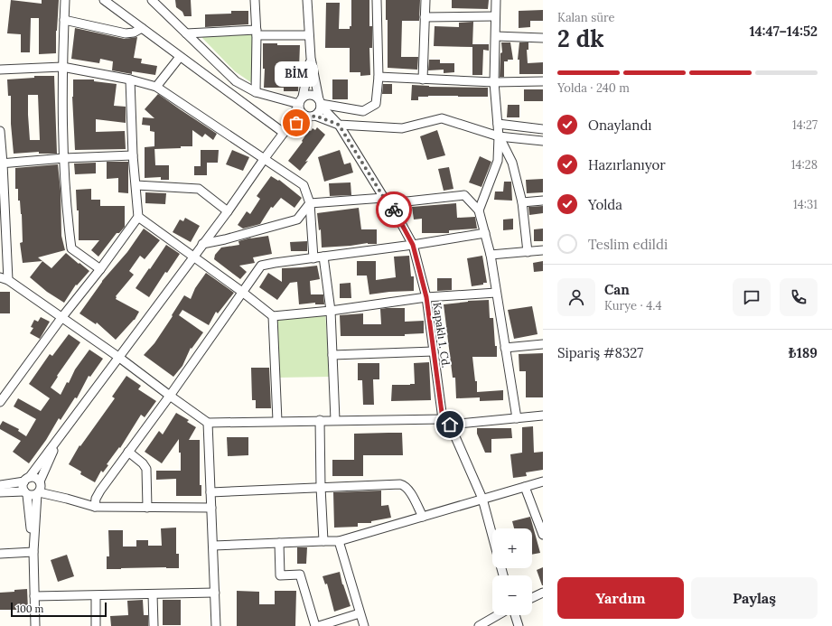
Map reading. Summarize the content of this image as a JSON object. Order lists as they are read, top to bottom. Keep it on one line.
{"streets":{"street":["Kapaklı 1. Cd."]},"places":["BİM"],"scale_bar":"100 m","page":{"heading":["2 dk","Kalan süre","14:47–14:52"],"panel":["Can","Kurye · 4.4","Sipariş #8327","₺189"],"bubble":"BİM","bar":"Yolda · 240 m","list":[["Onaylandı","14:27"],["Hazırlanıyor","14:28"],["Yolda","14:31"],"Teslim edildi"],"map_buttons":["+","−"],"buttons":["Yardım","Paylaş"],"scale":"100 m"}}
